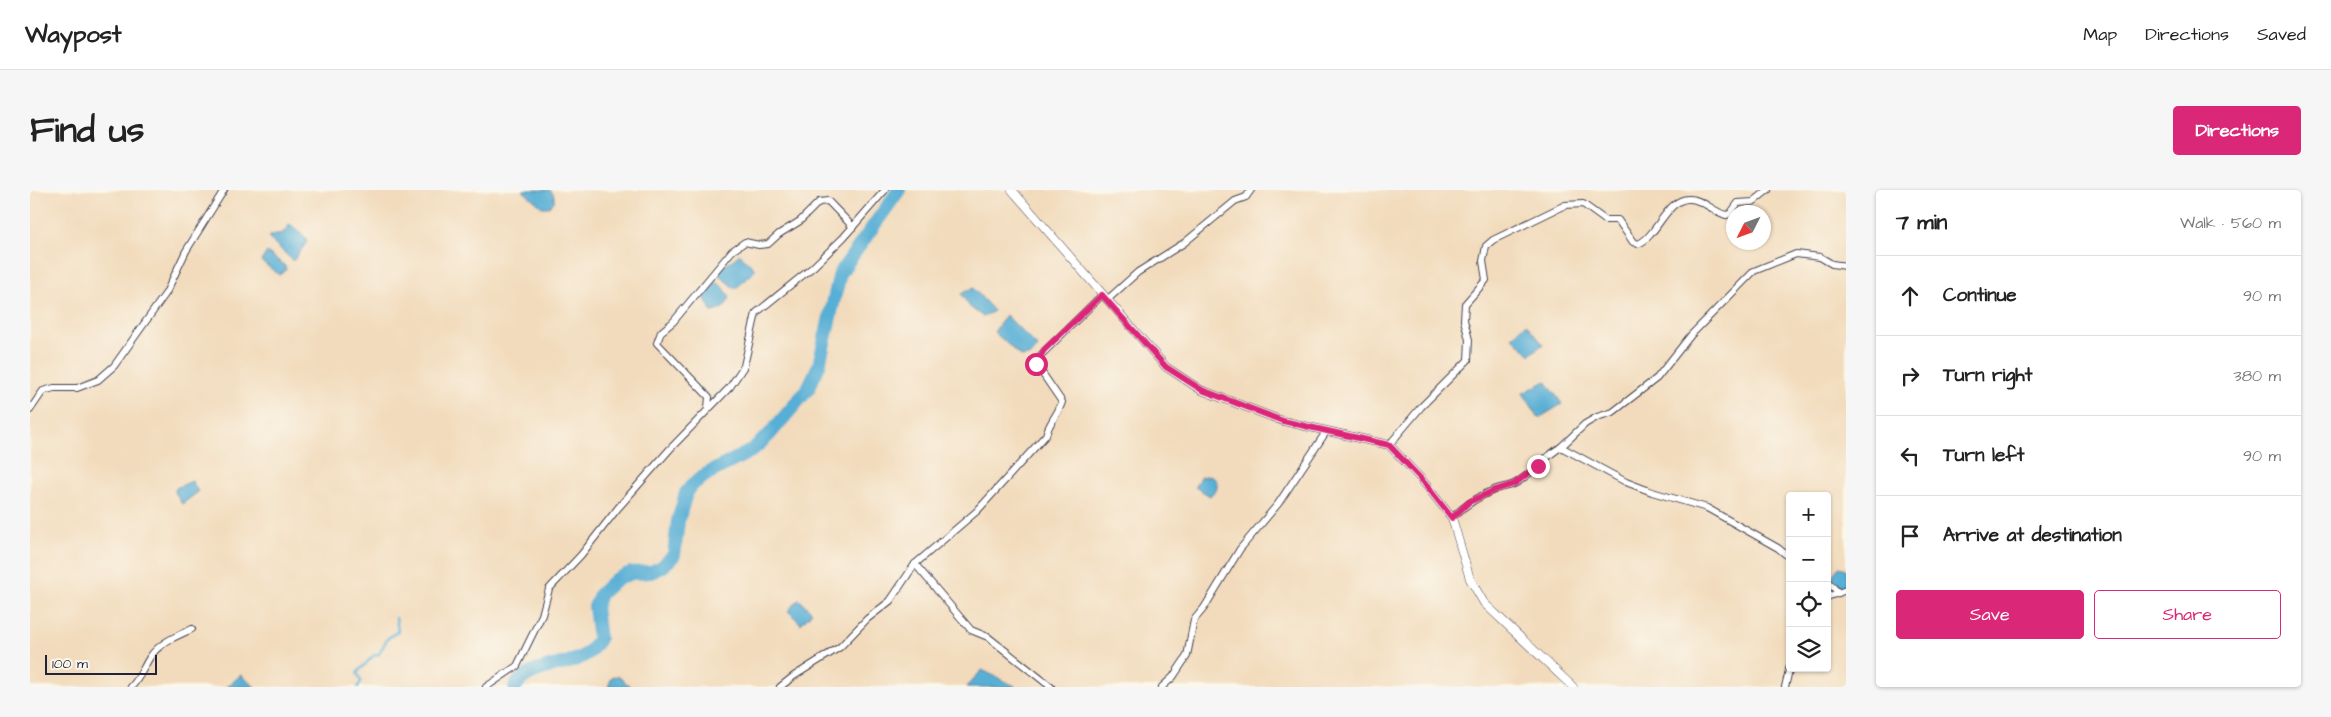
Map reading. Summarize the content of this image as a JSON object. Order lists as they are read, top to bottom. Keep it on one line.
{"scale_bar":"100 m","north":"bottom left","page":{"header":"Waypost","nav":["Map","Directions","Saved"],"title":"Find us","buttons":["Directions",["Save","Share"]],"heading":["7 min","Walk · 560 m"],"list":[["Continue","90 m"],["Turn right","380 m"],["Turn left","90 m"],"Arrive at destination"],"map_buttons":["+","−"],"scale":"100 m"}}
